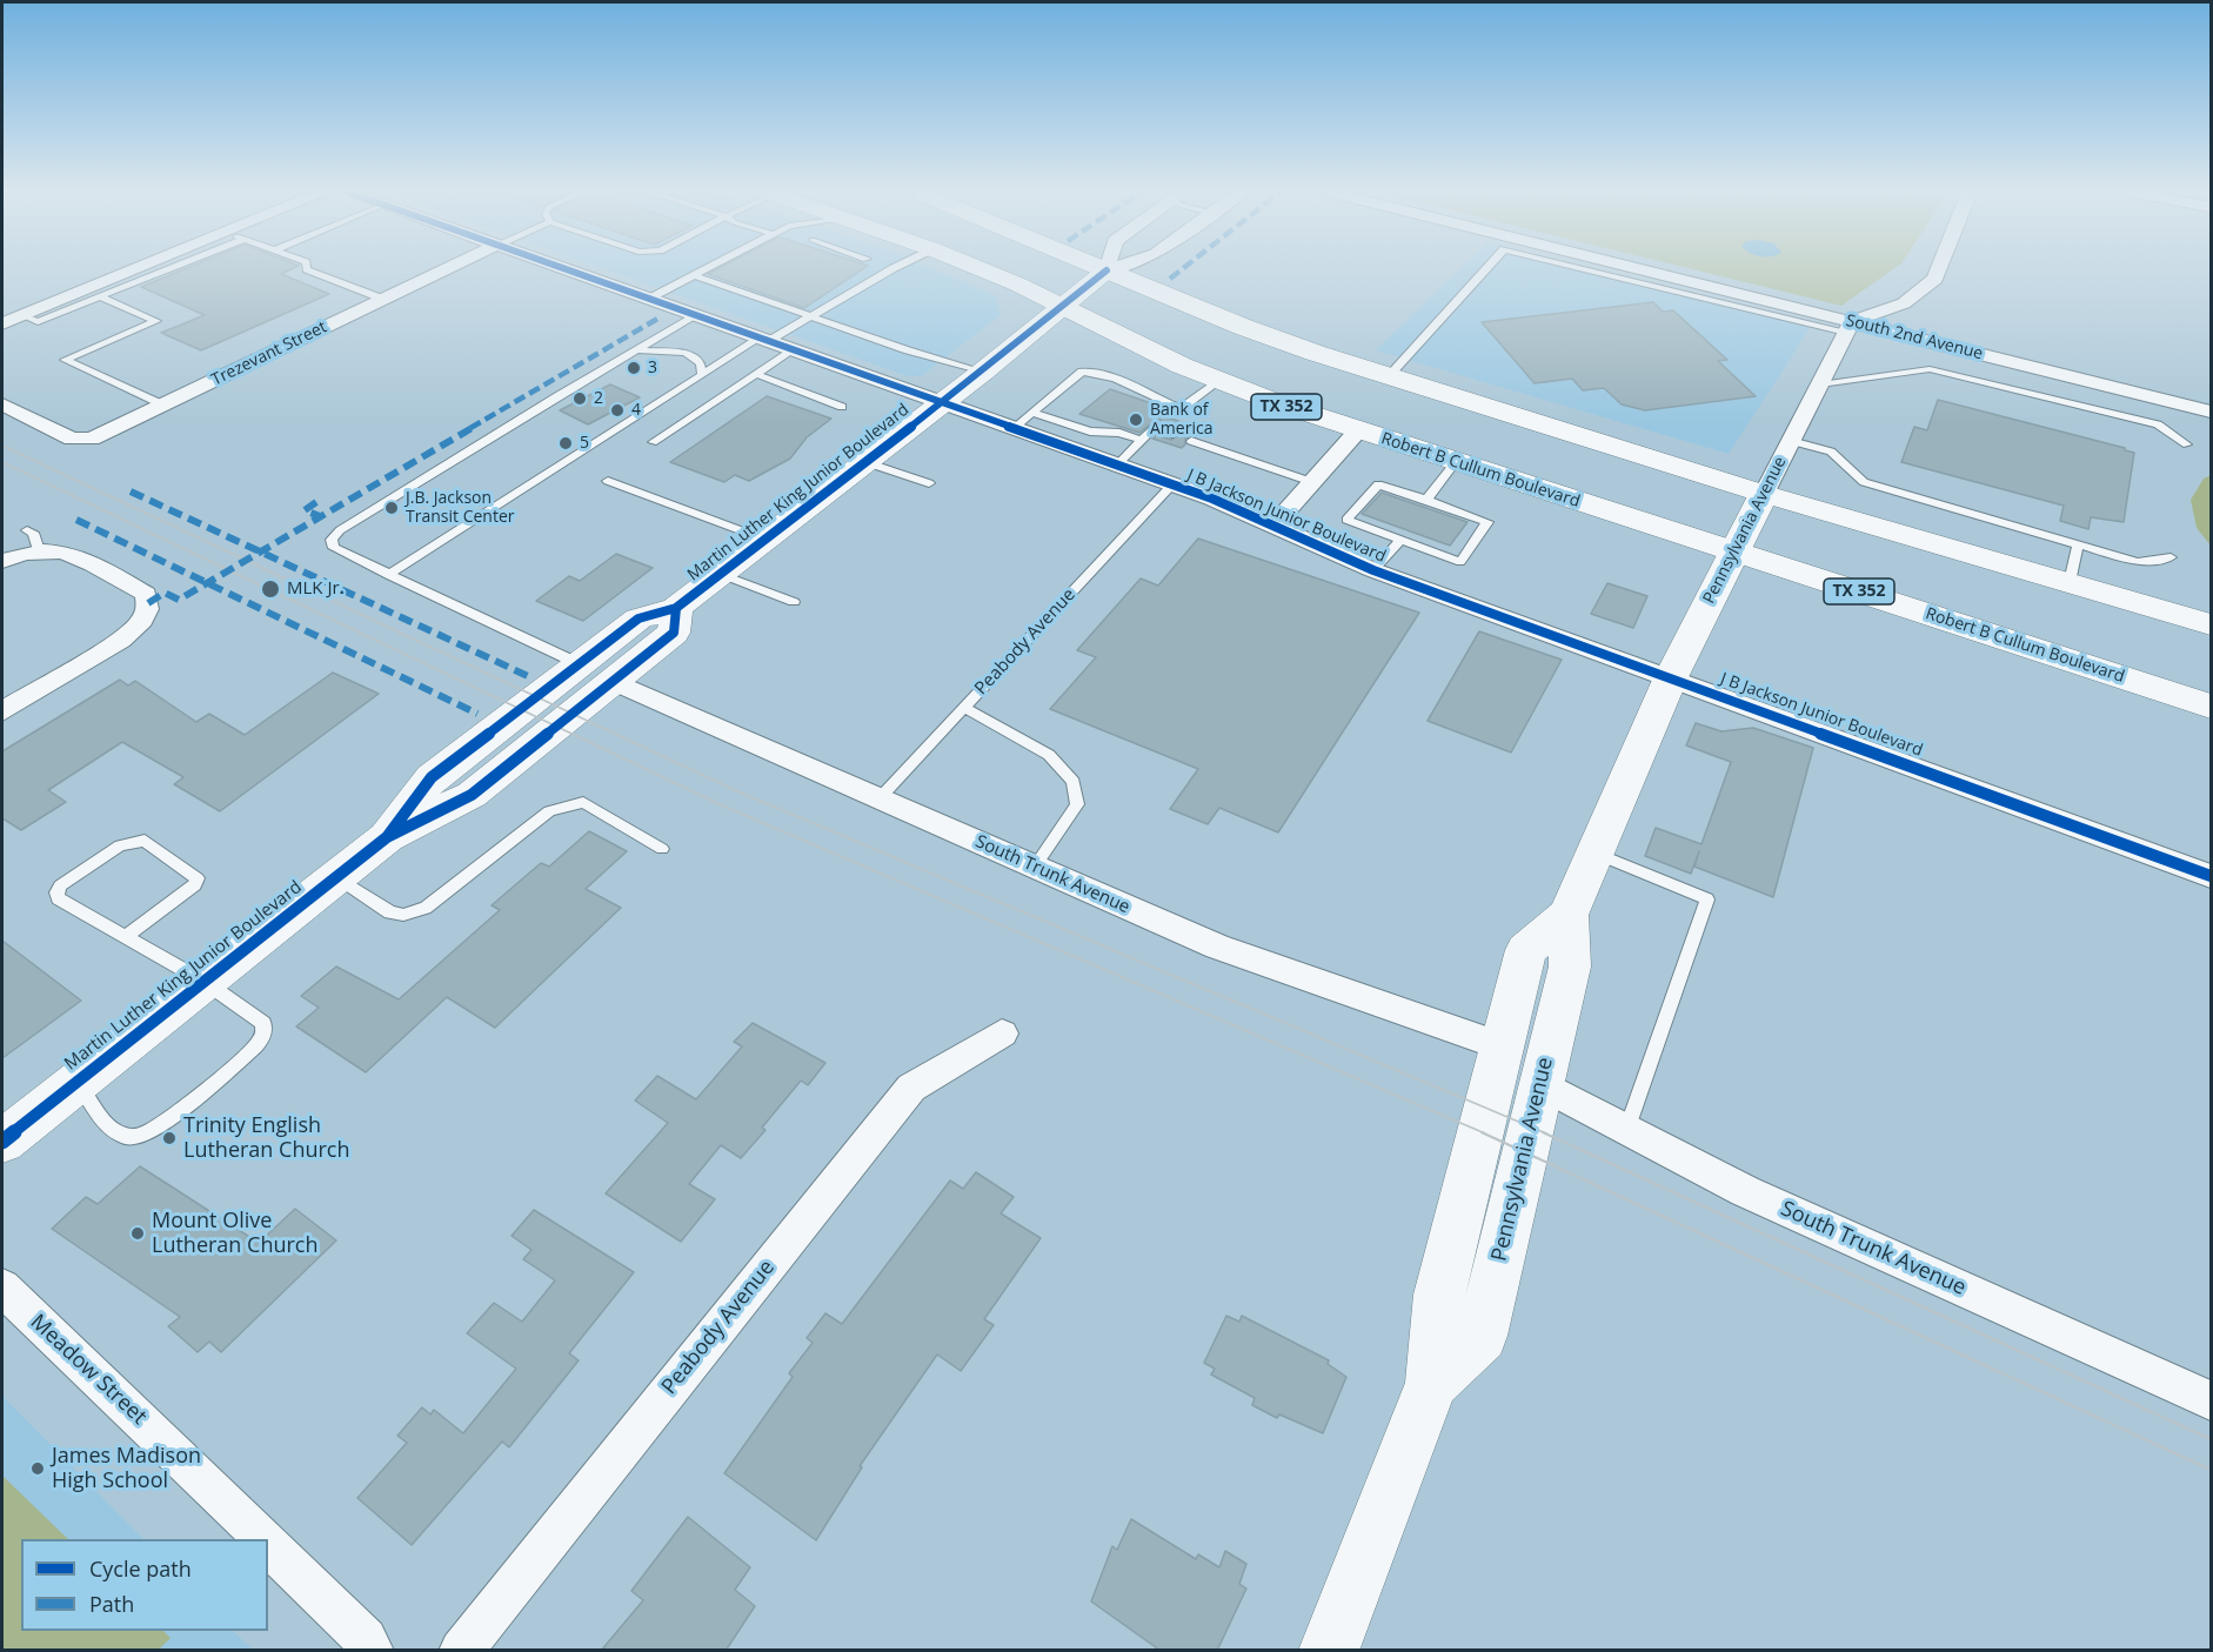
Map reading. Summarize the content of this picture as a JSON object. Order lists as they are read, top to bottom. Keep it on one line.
{"streets":{"main road":["TX 352","Robert B Cullum Boulevard","Martin Luther King Junior Boulevard","Pennsylvania Avenue"],"street":["South 2nd Avenue","Trezevant Street","J B Jackson Junior Boulevard","Peabody Avenue","South Trunk Avenue","Meadow Street"]},"crossings":[["South 2nd Avenue","Pennsylvania Avenue"],["Robert B Cullum Boulevard","Martin Luther King Junior Boulevard"],["Robert B Cullum Boulevard","Pennsylvania Avenue"],["Martin Luther King Junior Boulevard","J B Jackson Junior Boulevard"],["Martin Luther King Junior Boulevard","South Trunk Avenue"],["J B Jackson Junior Boulevard","Pennsylvania Avenue"],["J B Jackson Junior Boulevard","Peabody Avenue"],["Pennsylvania Avenue","South Trunk Avenue"],["Peabody Avenue","South Trunk Avenue"]],"places":["3","2","4","Bank of America","5","J.B. Jackson Transit Center","MLK Jr.","Trinity English Lutheran Church","Mount Olive Lutheran Church","James Madison High School"],"legend":["Cycle path","Path"]}
